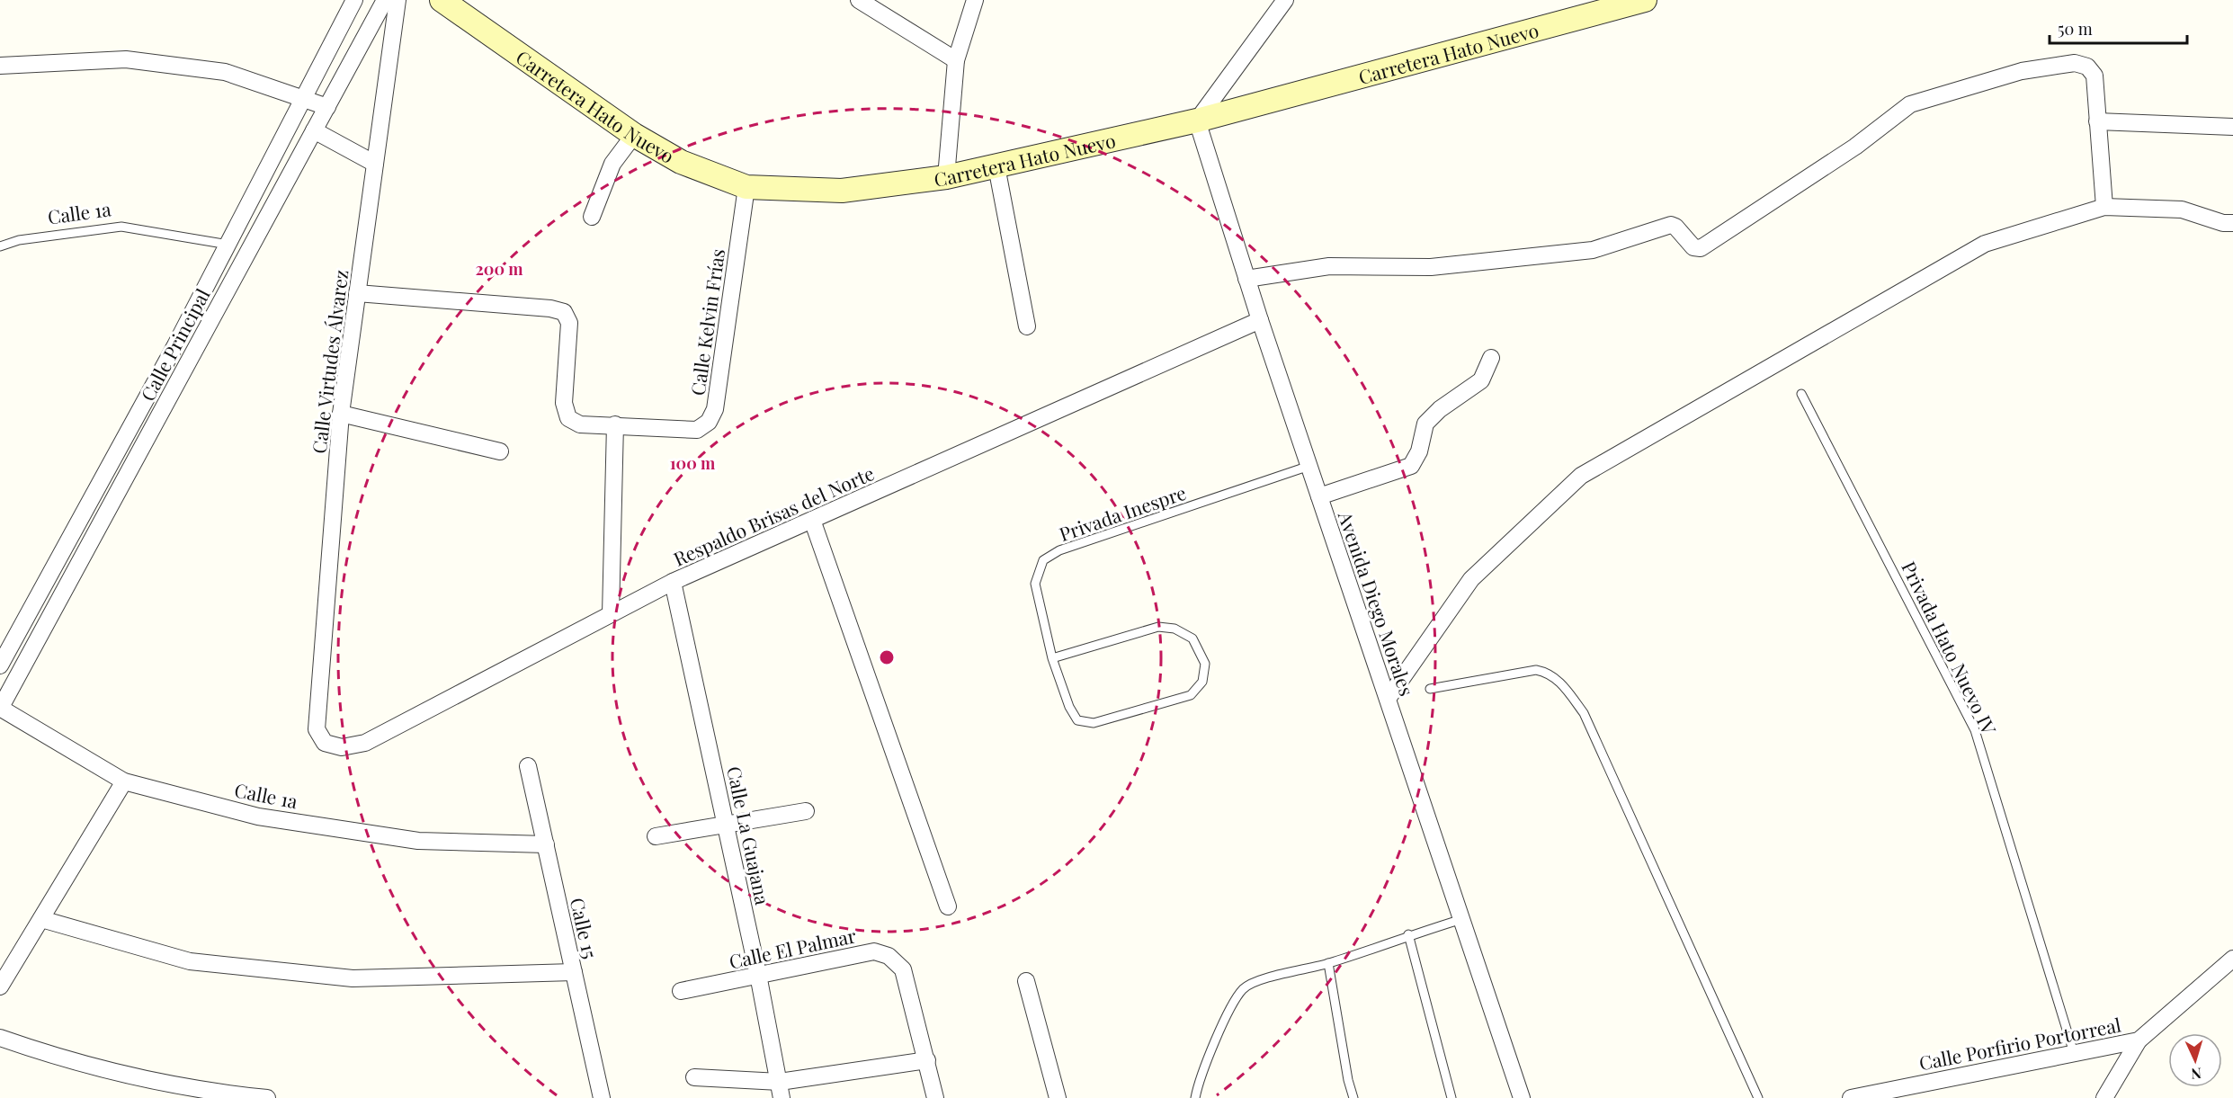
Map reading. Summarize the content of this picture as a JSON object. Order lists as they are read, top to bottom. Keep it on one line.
{"streets":{"main road":["Carretera Hato Nuevo"],"street":["Calle 1a","Calle Kelvin Frías","Calle Principal","Calle Virtudes Álvarez","Respaldo Brisas del Norte","Avenida Diego Morales","Calle La Guajana","Calle 15","Calle El Palmar","Calle Porfirio Portorreal"],"lane":["Privada Inespre","Privada Hato Nuevo IV"]},"crossings":[["Carretera Hato Nuevo","Calle Kelvin Frías"],["Carretera Hato Nuevo","Avenida Diego Morales"],["Calle 1a","Calle Principal"],["Calle 1a","Calle 15"],["Calle Kelvin Frías","Calle Virtudes Álvarez"],["Calle Virtudes Álvarez","Respaldo Brisas del Norte"],["Privada Inespre","Avenida Diego Morales"],["Respaldo Brisas del Norte","Avenida Diego Morales"],["Respaldo Brisas del Norte","Calle La Guajana"],["Privada Hato Nuevo IV","Calle Porfirio Portorreal"],["Calle La Guajana","Calle El Palmar"]],"scale_bar":"50 m","north":"bottom","rings":["200 m","100 m"]}
